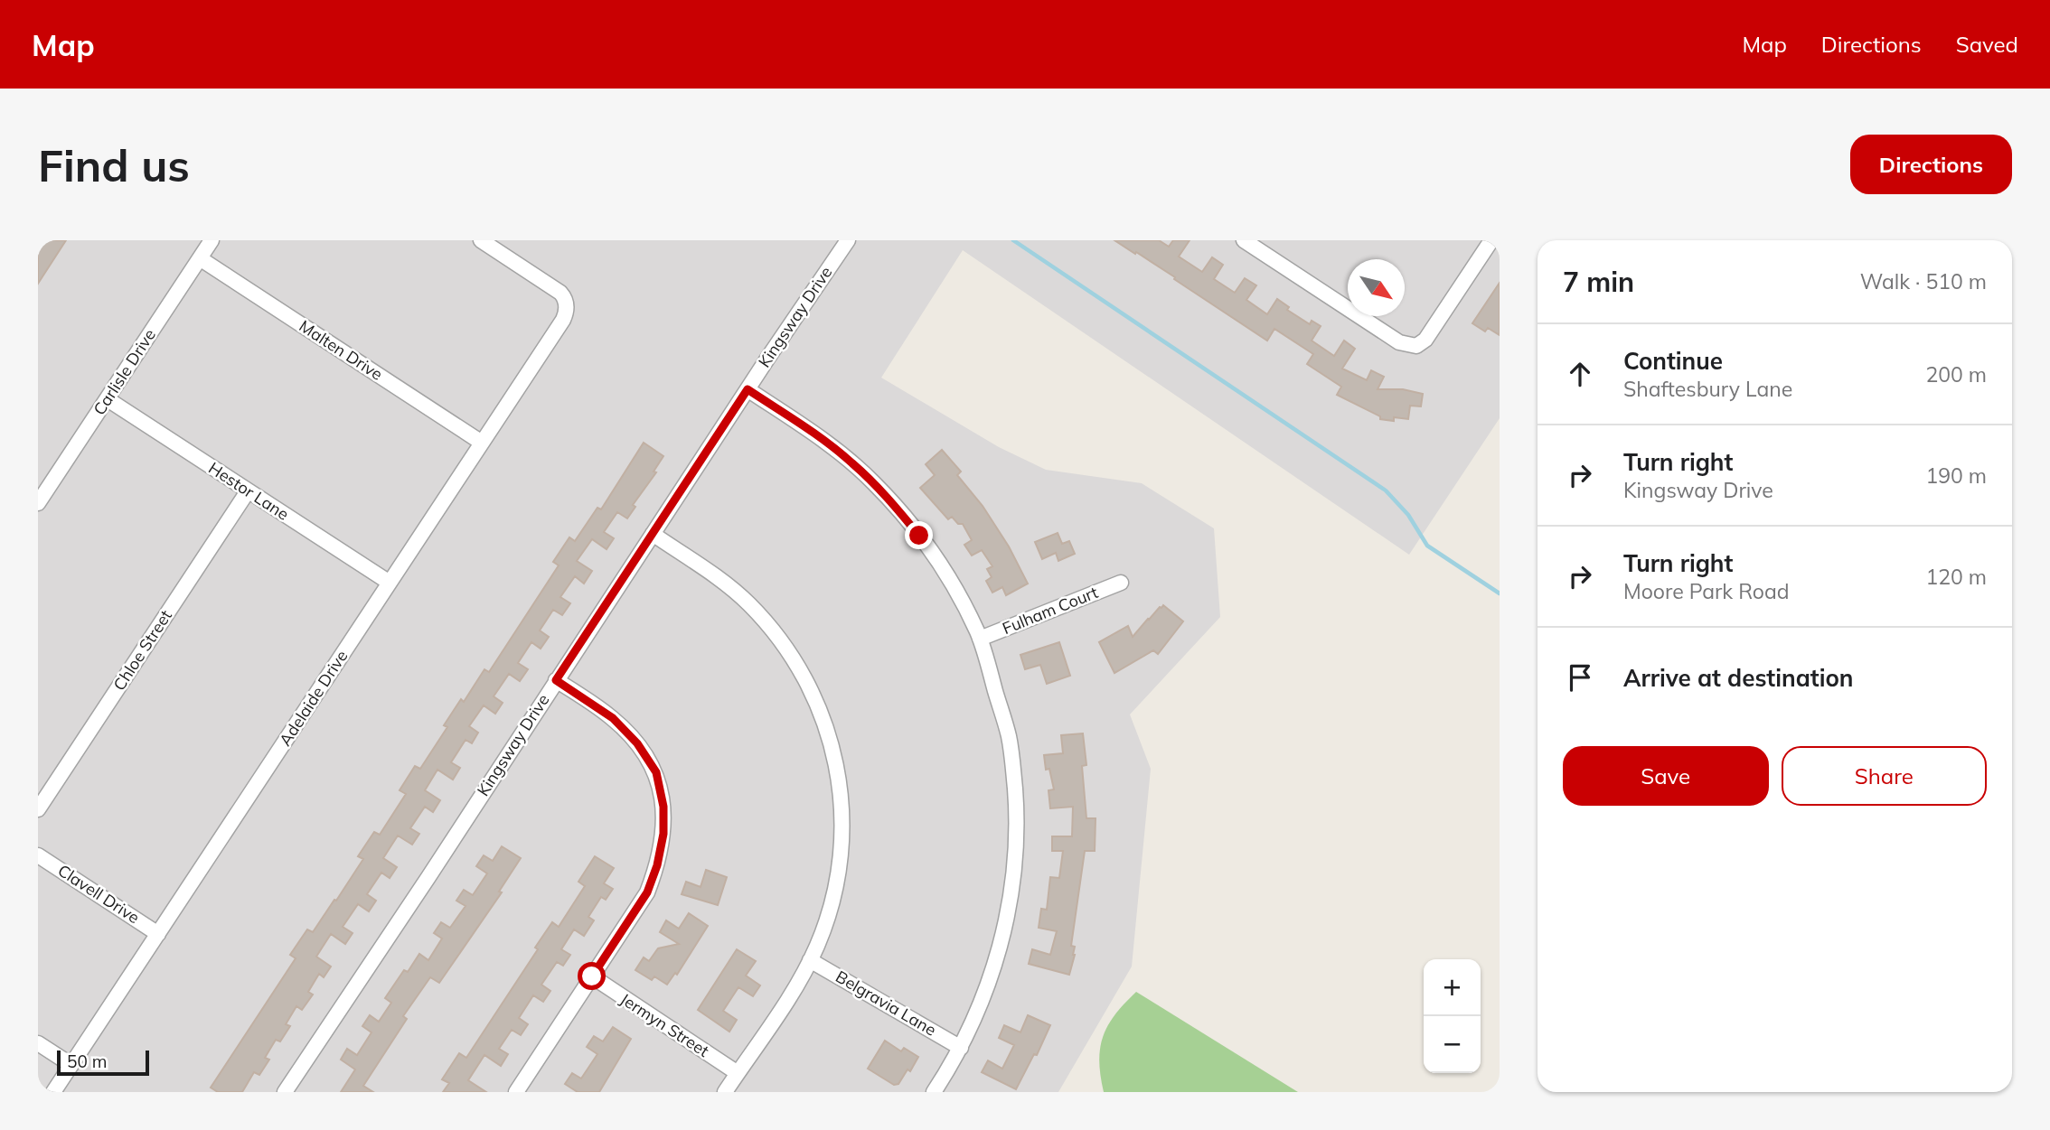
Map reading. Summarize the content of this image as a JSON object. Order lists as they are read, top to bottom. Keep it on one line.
{"streets":{"street":["Kingsway Drive","Malten Drive","Carlisle Drive","Hestor Lane","Fulham Court","Chloe Street","Adelaide Drive","Clavell Drive","Belgravia Lane","Jermyn Street"]},"crossings":[["Malten Drive","Carlisle Drive"],["Malten Drive","Adelaide Drive"],["Carlisle Drive","Hestor Lane"],["Hestor Lane","Chloe Street"],["Hestor Lane","Adelaide Drive"],["Adelaide Drive","Clavell Drive"]],"scale_bar":"50 m","north":"bottom right","page":{"header":"Map","nav":["Map","Directions","Saved"],"buttons":["Directions",["Save","Share"]],"title":"Find us","heading":["7 min","Walk · 510 m"],"list":[["Continue","Shaftesbury Lane","200 m"],["Turn right","Kingsway Drive","190 m"],["Turn right","Moore Park Road","120 m"],"Arrive at destination"],"map_buttons":["+","−"],"scale":"50 m"}}
